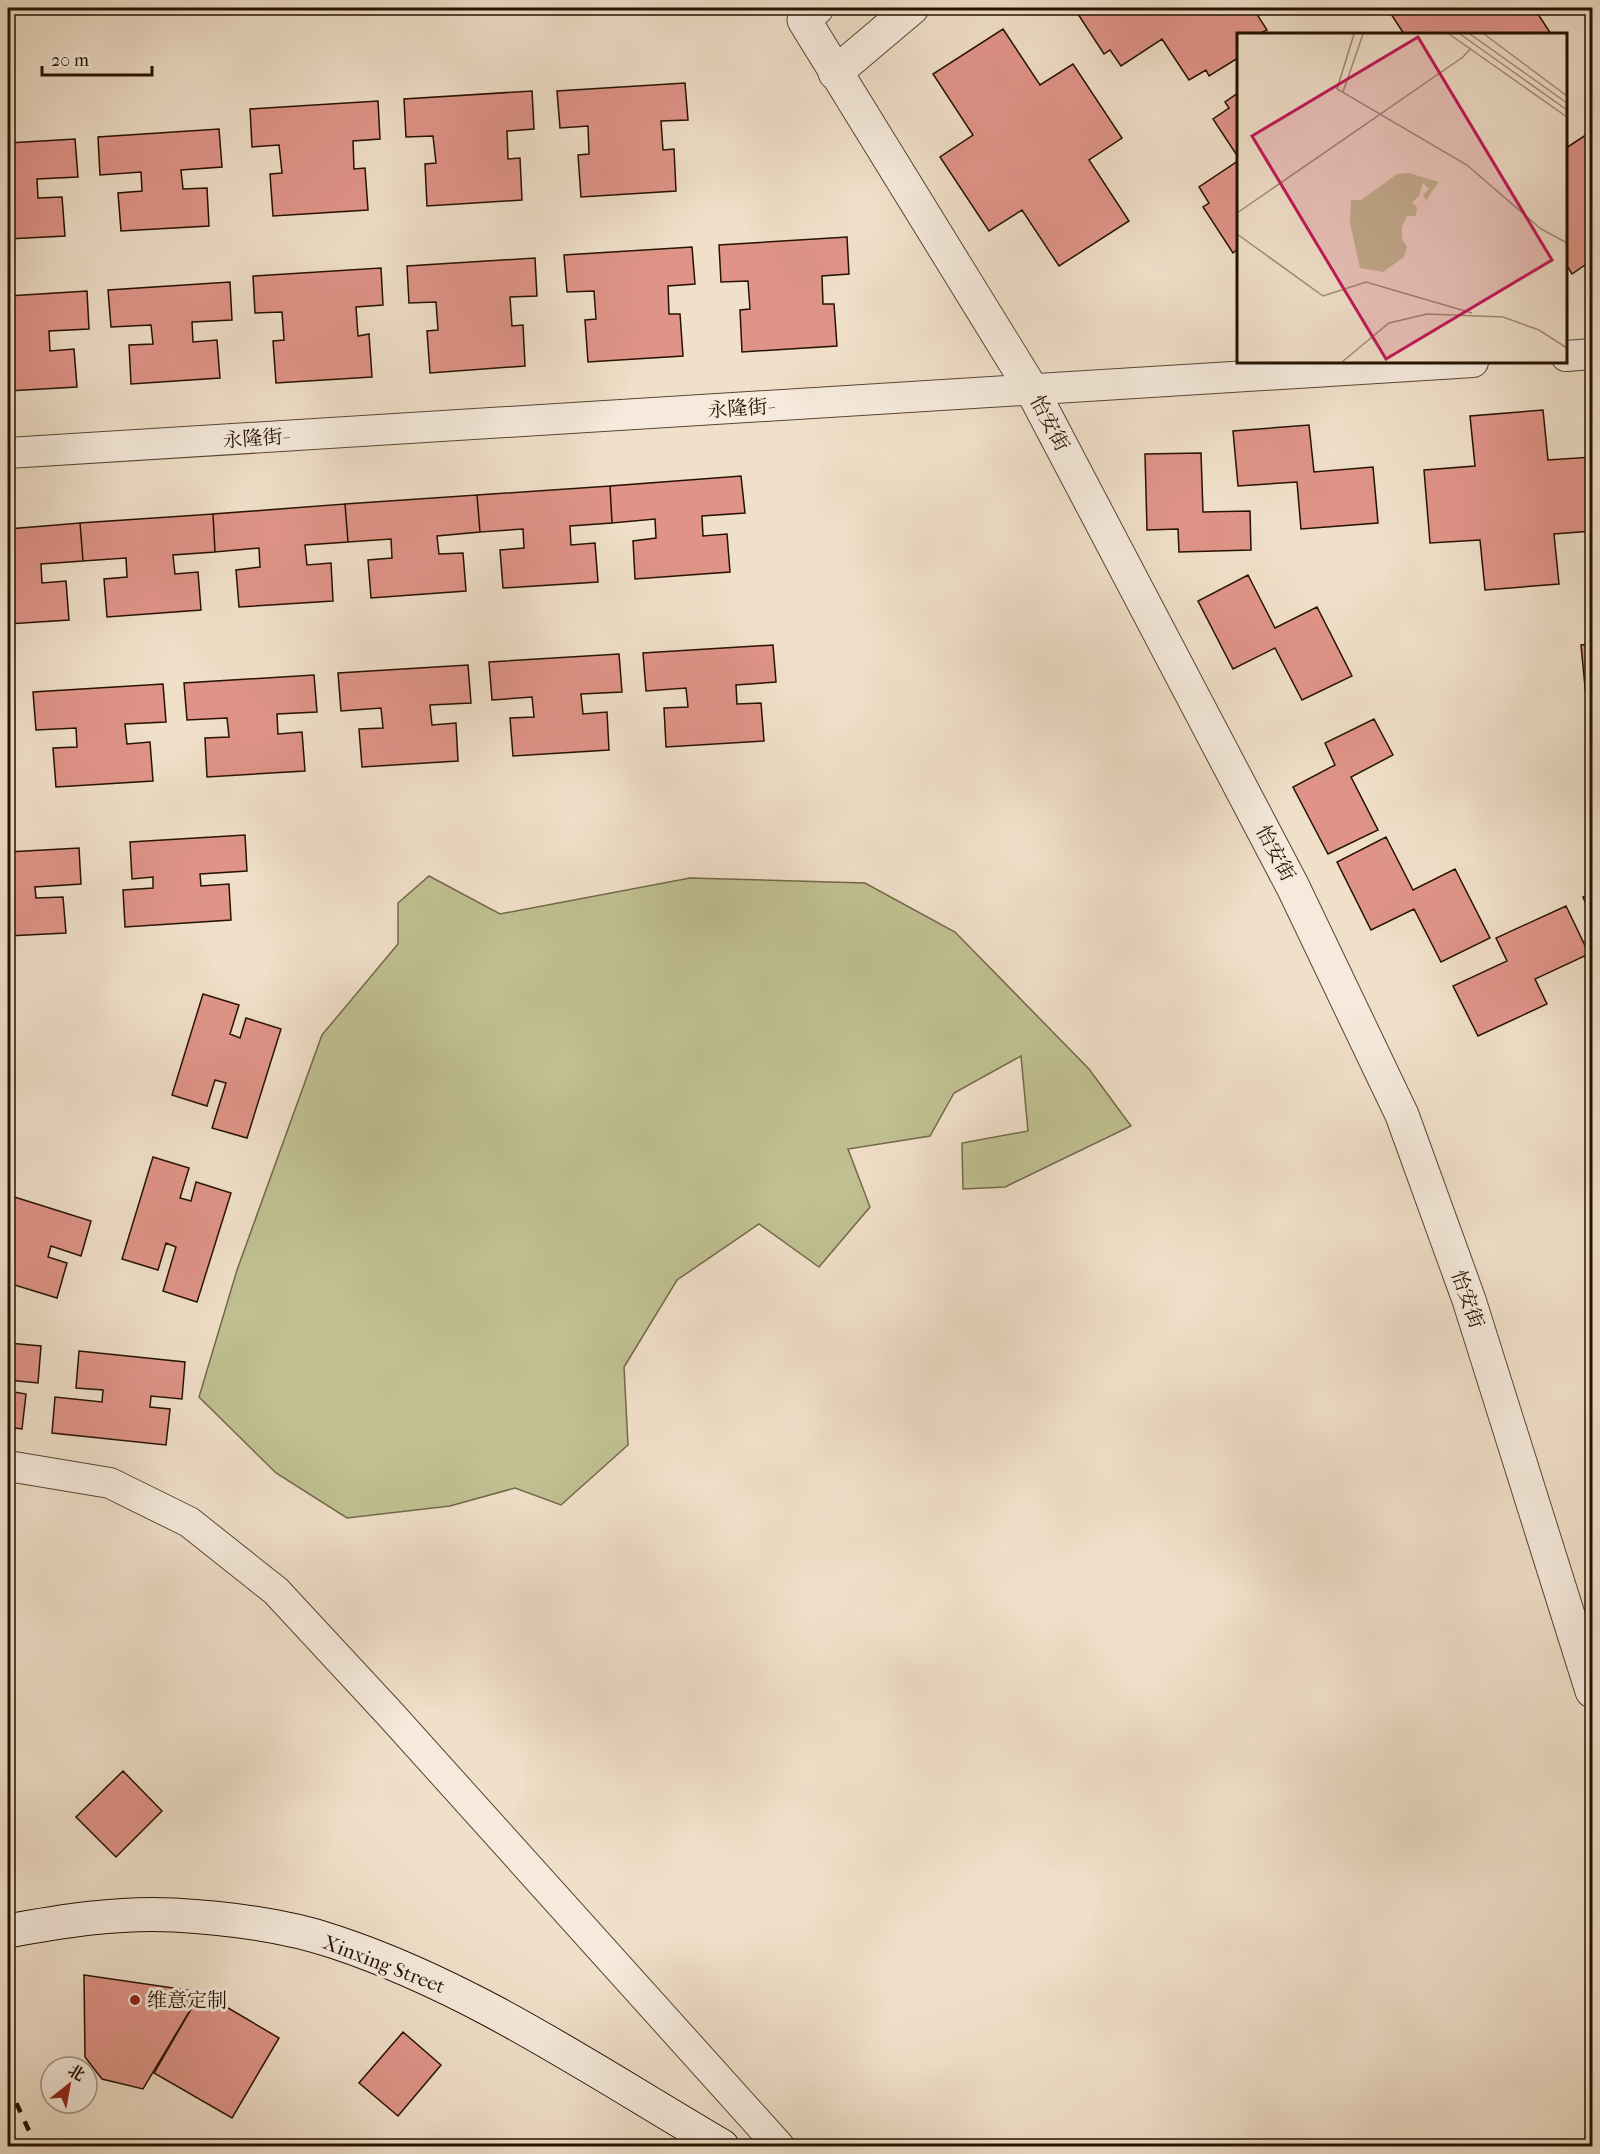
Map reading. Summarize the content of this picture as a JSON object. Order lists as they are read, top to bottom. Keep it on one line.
{"streets":{"street":["永隆街-","怡安街","Xinxing Street"]},"crossings":[["永隆街-","怡安街"]],"places":["维意定制"],"scale_bar":"20 m","north":"top right"}
